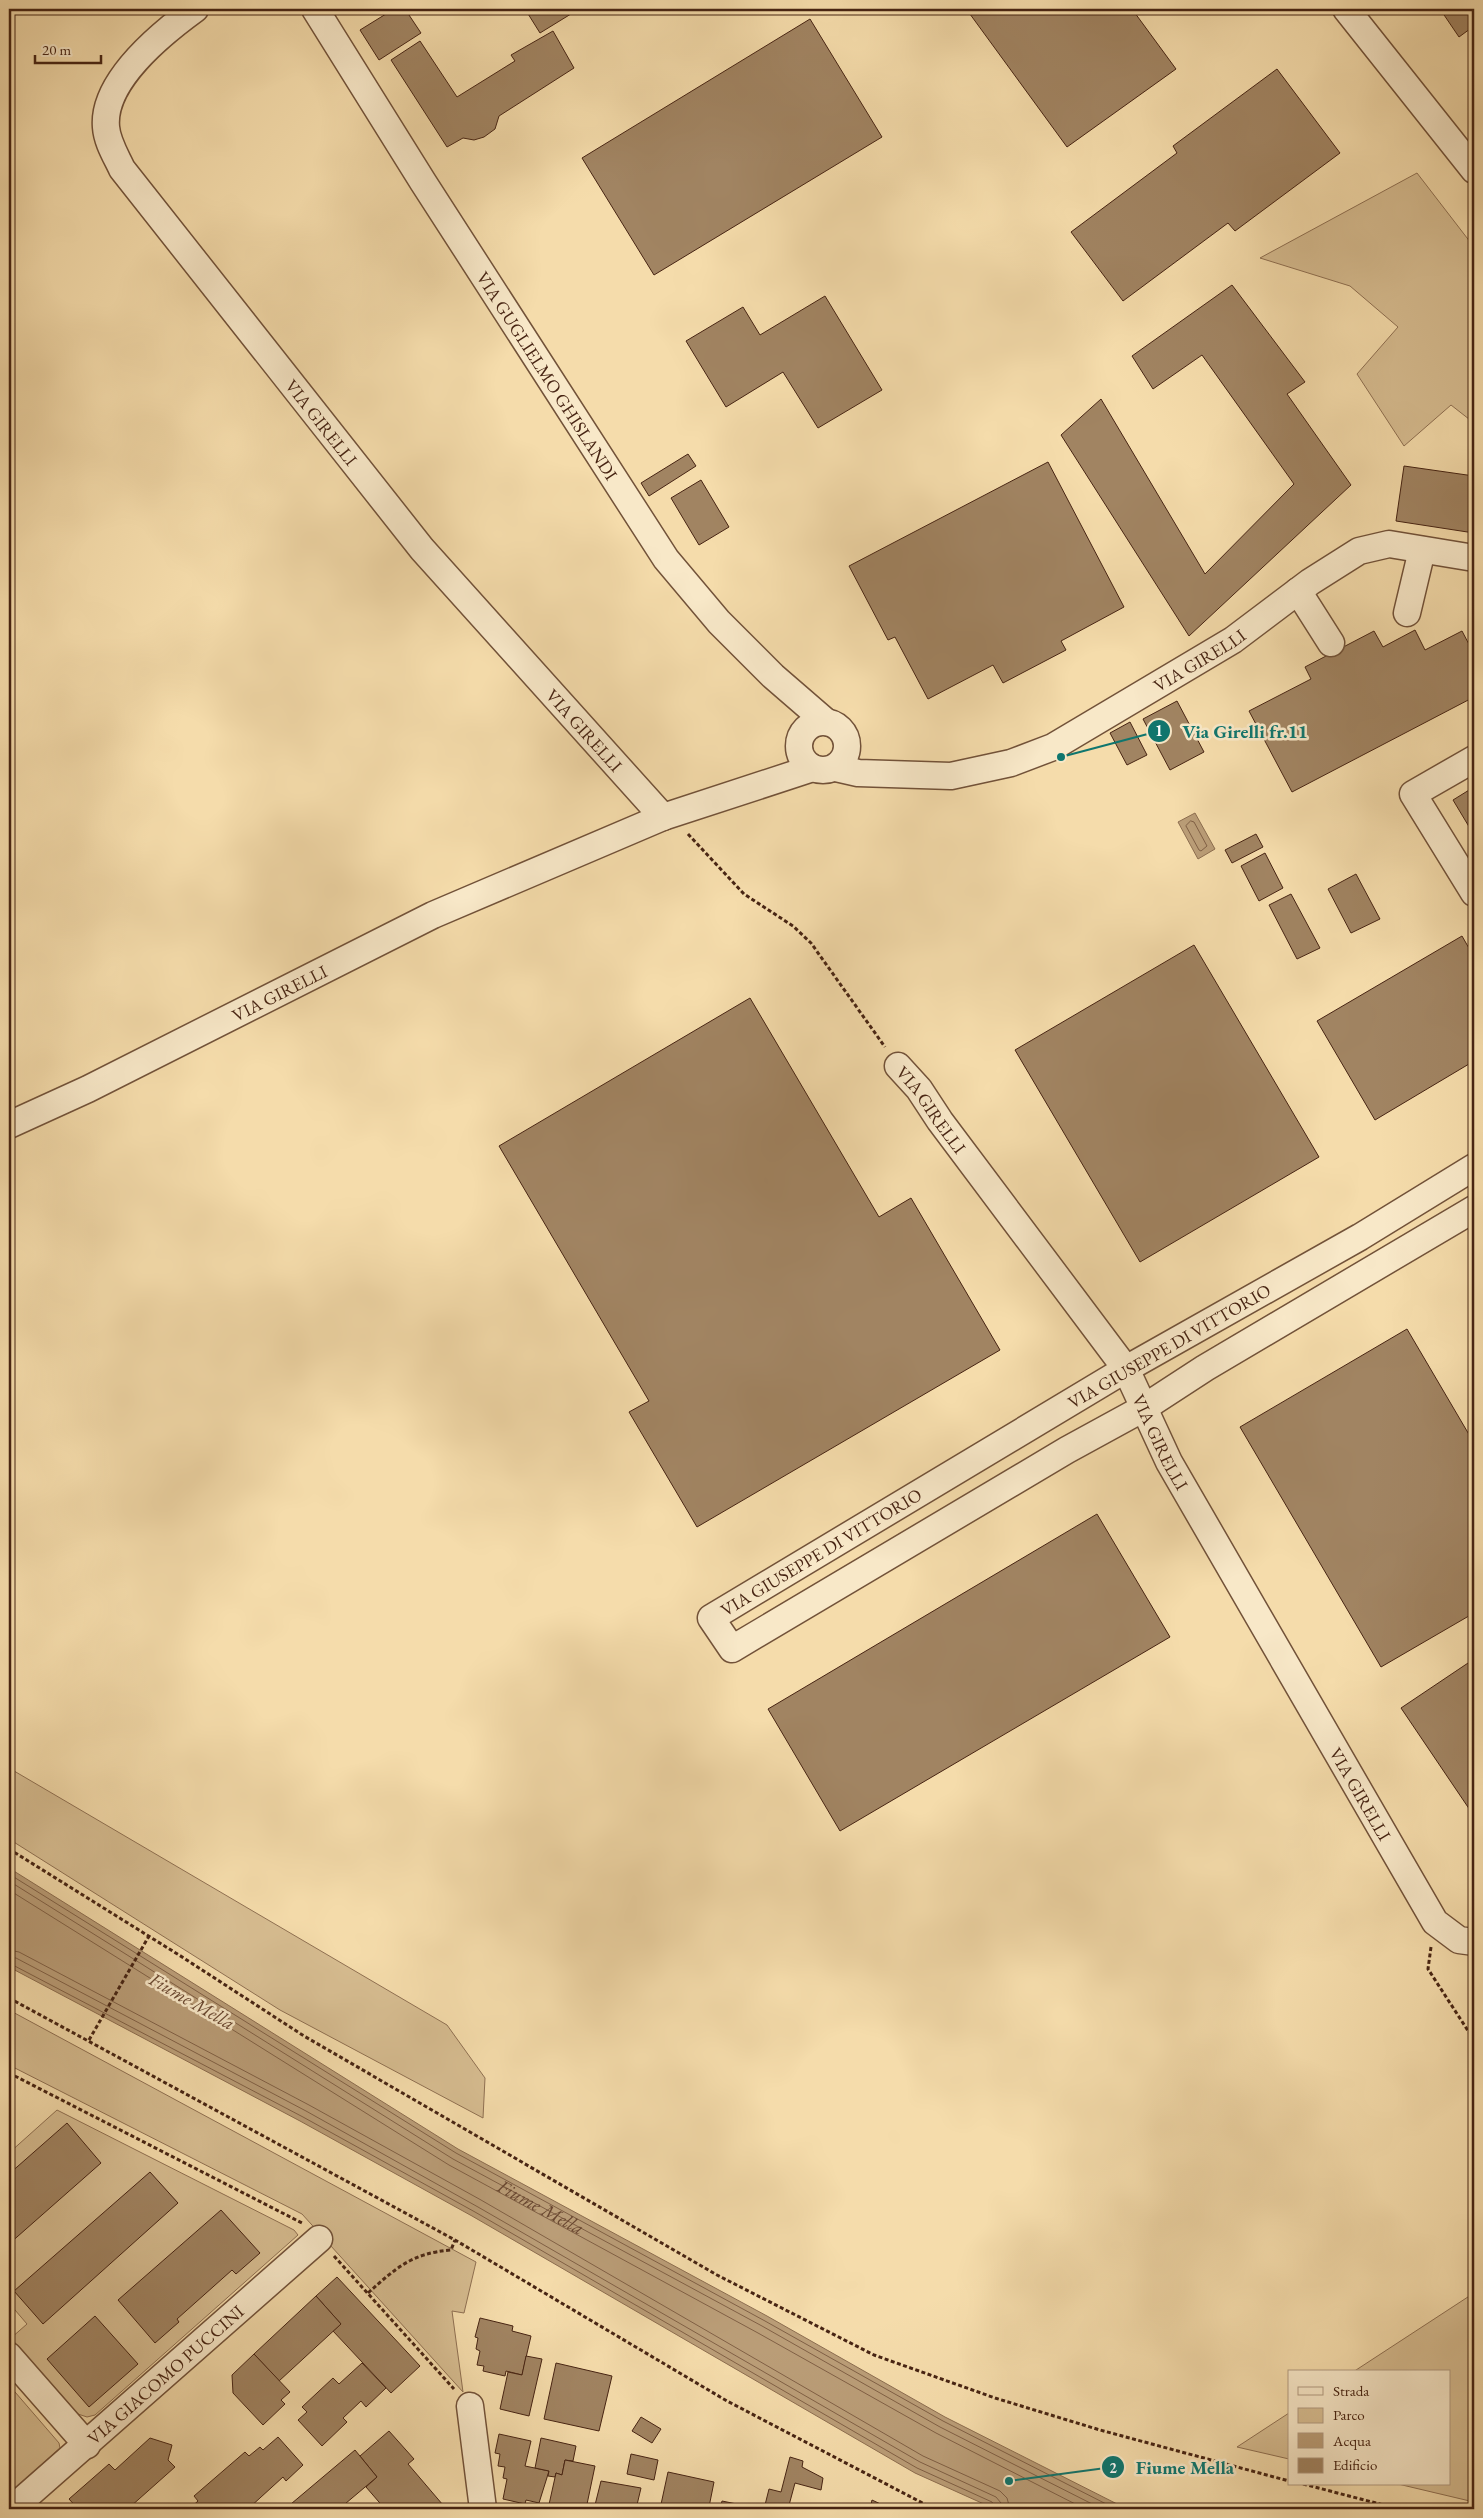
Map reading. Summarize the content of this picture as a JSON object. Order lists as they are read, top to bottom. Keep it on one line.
{"streets":{"street":["VIA GUGLIELMO GHISLANDI","VIA GIRELLI","VIA GIUSEPPE DI VITTORIO","VIA GIACOMO PUCCINI"]},"crossings":[["VIA GUGLIELMO GHISLANDI","VIA GIRELLI"],["VIA GIRELLI","VIA GIUSEPPE DI VITTORIO"]],"water":["Fiume Mella"],"places":["Via Girelli fr.11","Fiume Mella"],"legend":["Strada","Parco","Acqua","Edificio"],"scale_bar":"20 m"}
